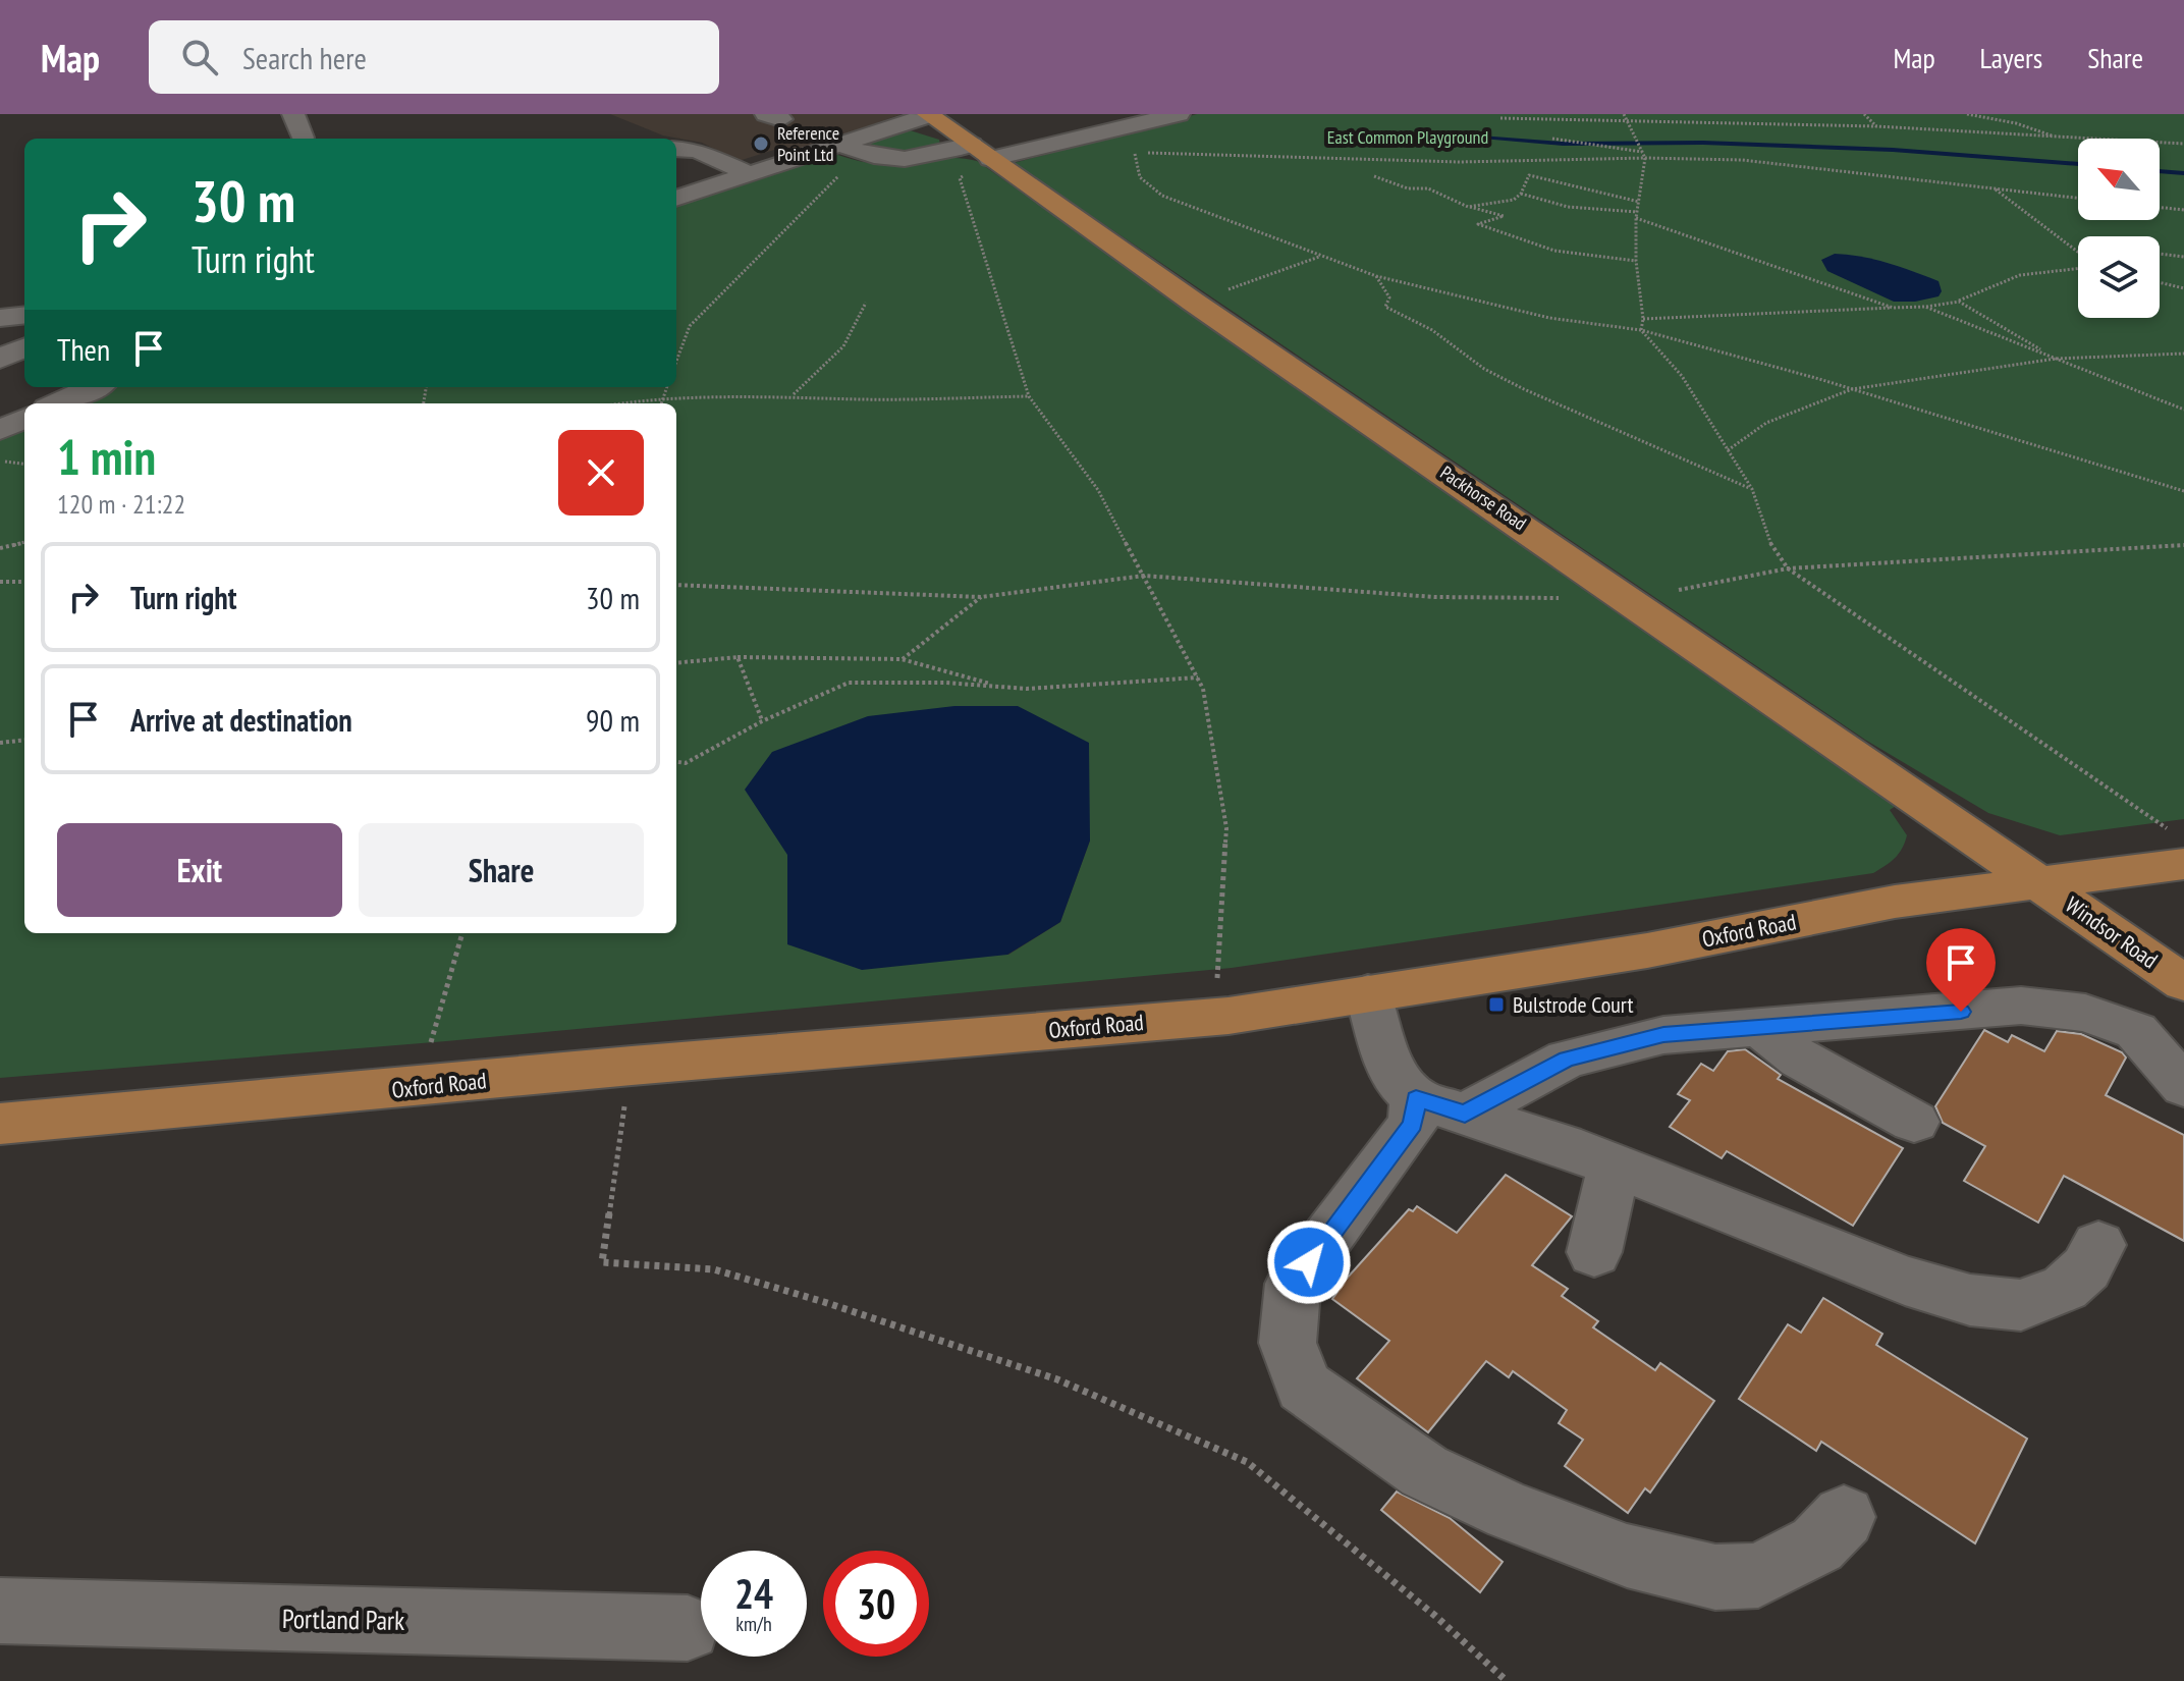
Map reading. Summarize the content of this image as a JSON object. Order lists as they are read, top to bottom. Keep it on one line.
{"streets":{"main road":["Packhorse Road","Oxford Road","Windsor Road"],"street":["Portland Park"]},"crossings":[["Packhorse Road","Oxford Road"],["Packhorse Road","Windsor Road"],["Oxford Road","Windsor Road"]],"parks":["East Common Playground"],"places":{"other":["Reference Point Ltd"],"transit":["Bulstrode Court"]},"north":"top left","page":{"header":"Map","search":"Search here","nav":["Map","Layers","Share"],"turn":["30 m","Turn right"],"then":"Then","heading":["1 min","120 m · 21:22"],"list":[{"name":"Turn right","value":"30 m"},{"name":"Arrive at destination","value":"90 m"}],"buttons":["Exit","Share"],"speed":"24 km/h","limit":"30"}}
